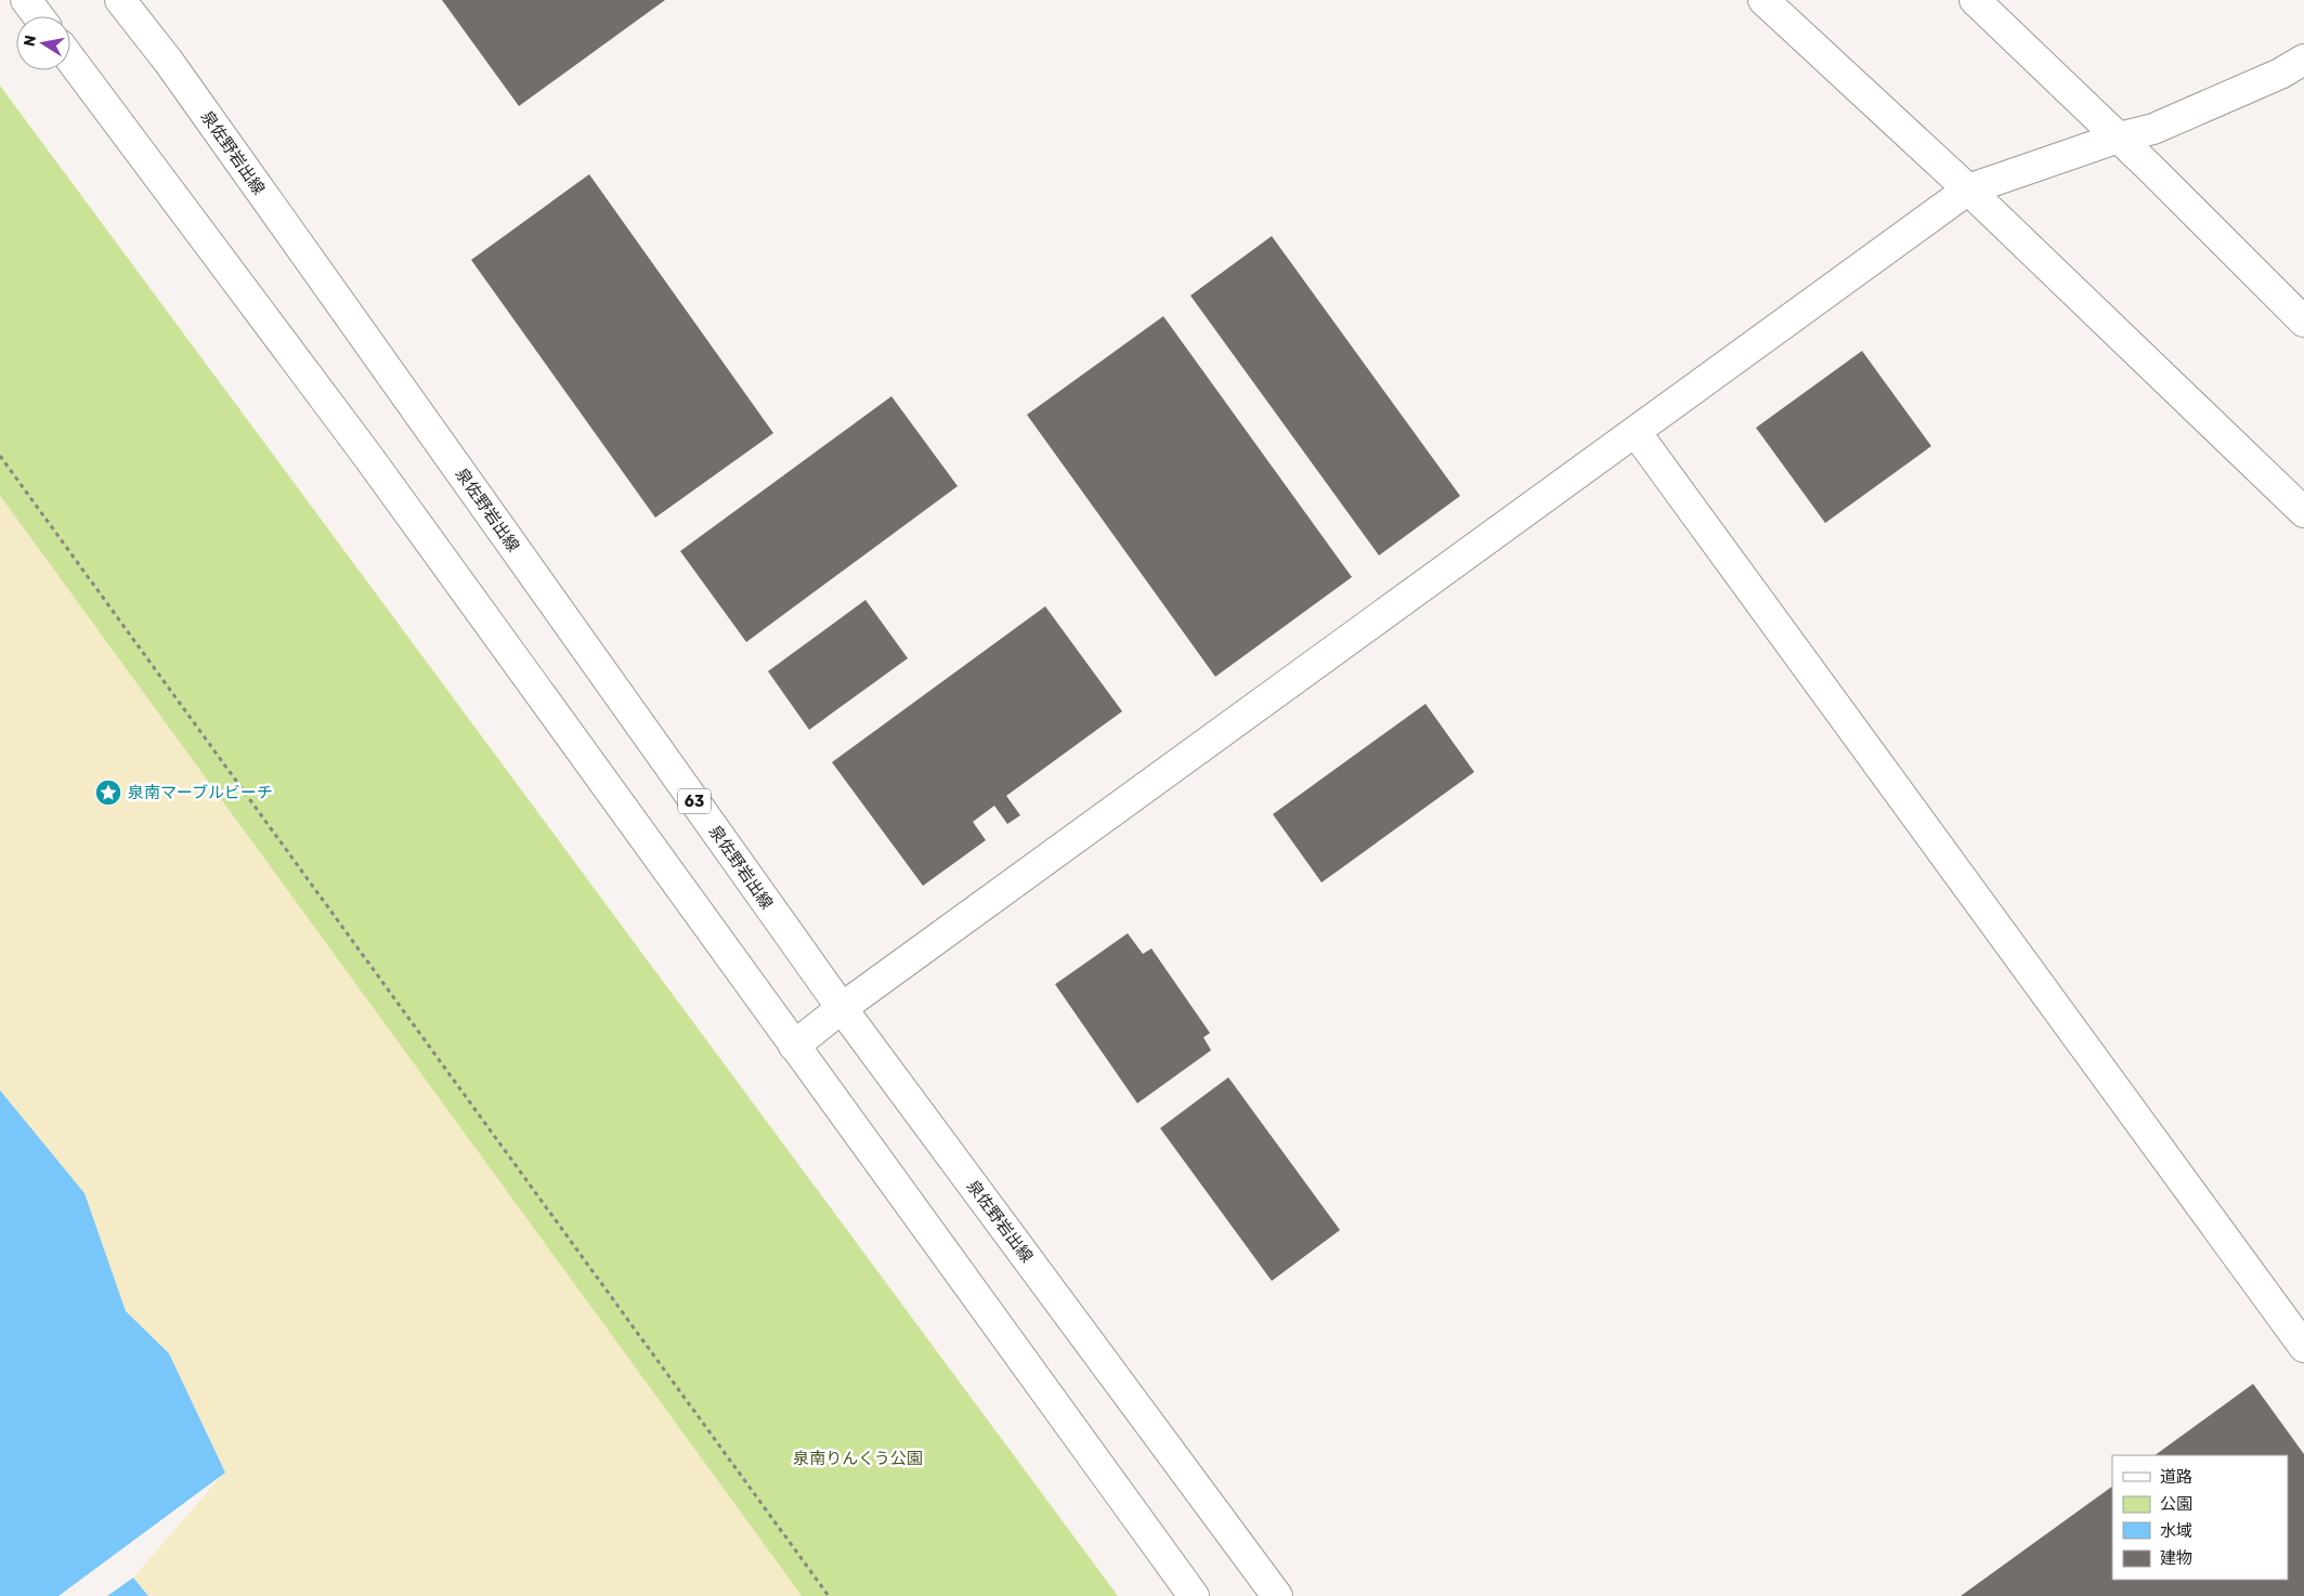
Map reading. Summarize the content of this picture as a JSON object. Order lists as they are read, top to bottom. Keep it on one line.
{"streets":{"street":["泉佐野岩出線","63"]},"parks":["泉南りんくう公園"],"places":{"place":["泉南マーブルビーチ"]},"legend":["道路","公園","水域","建物"],"north":"left"}
